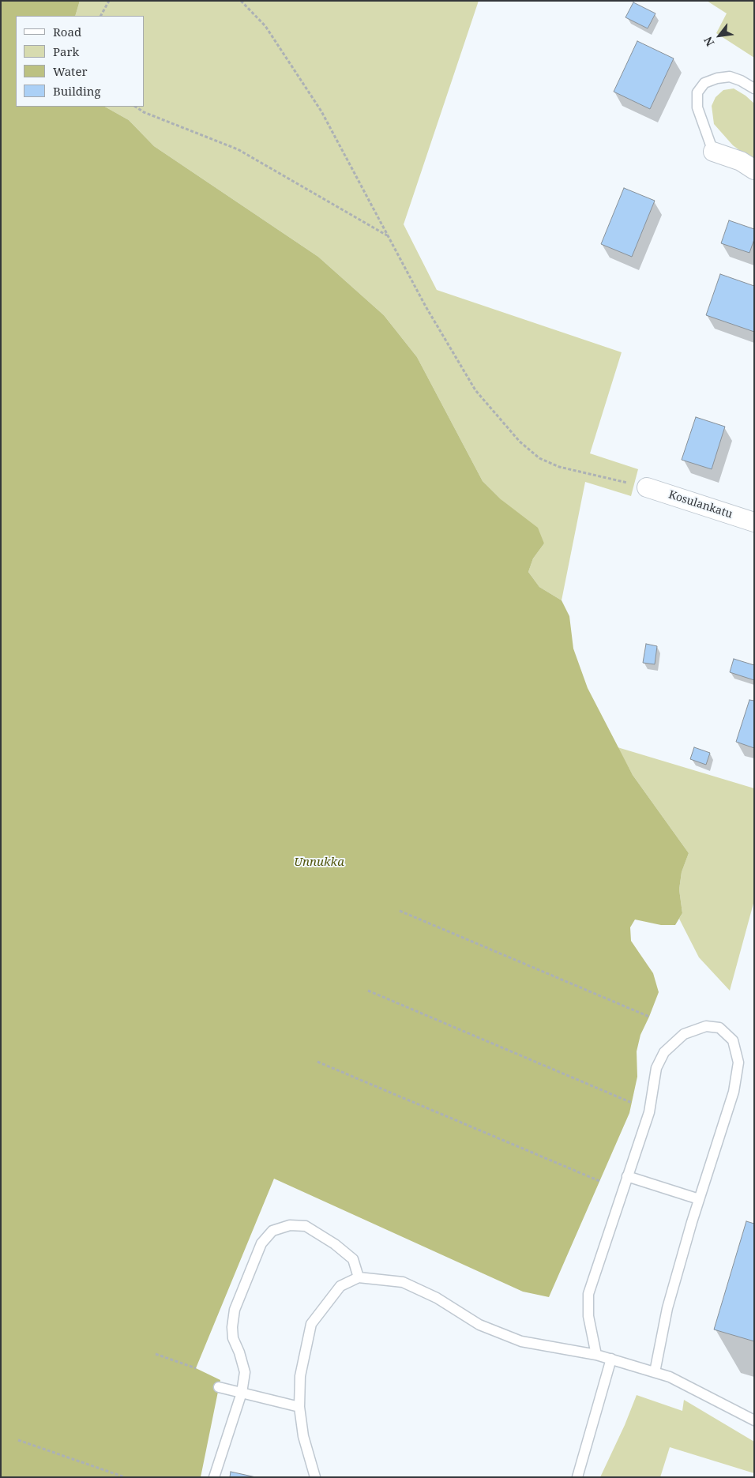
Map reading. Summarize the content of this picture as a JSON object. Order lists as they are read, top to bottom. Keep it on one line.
{"streets":{"street":["Kosulankatu"]},"water":["Unnukka"],"legend":["Road","Park","Water","Building"],"north":"bottom left"}
